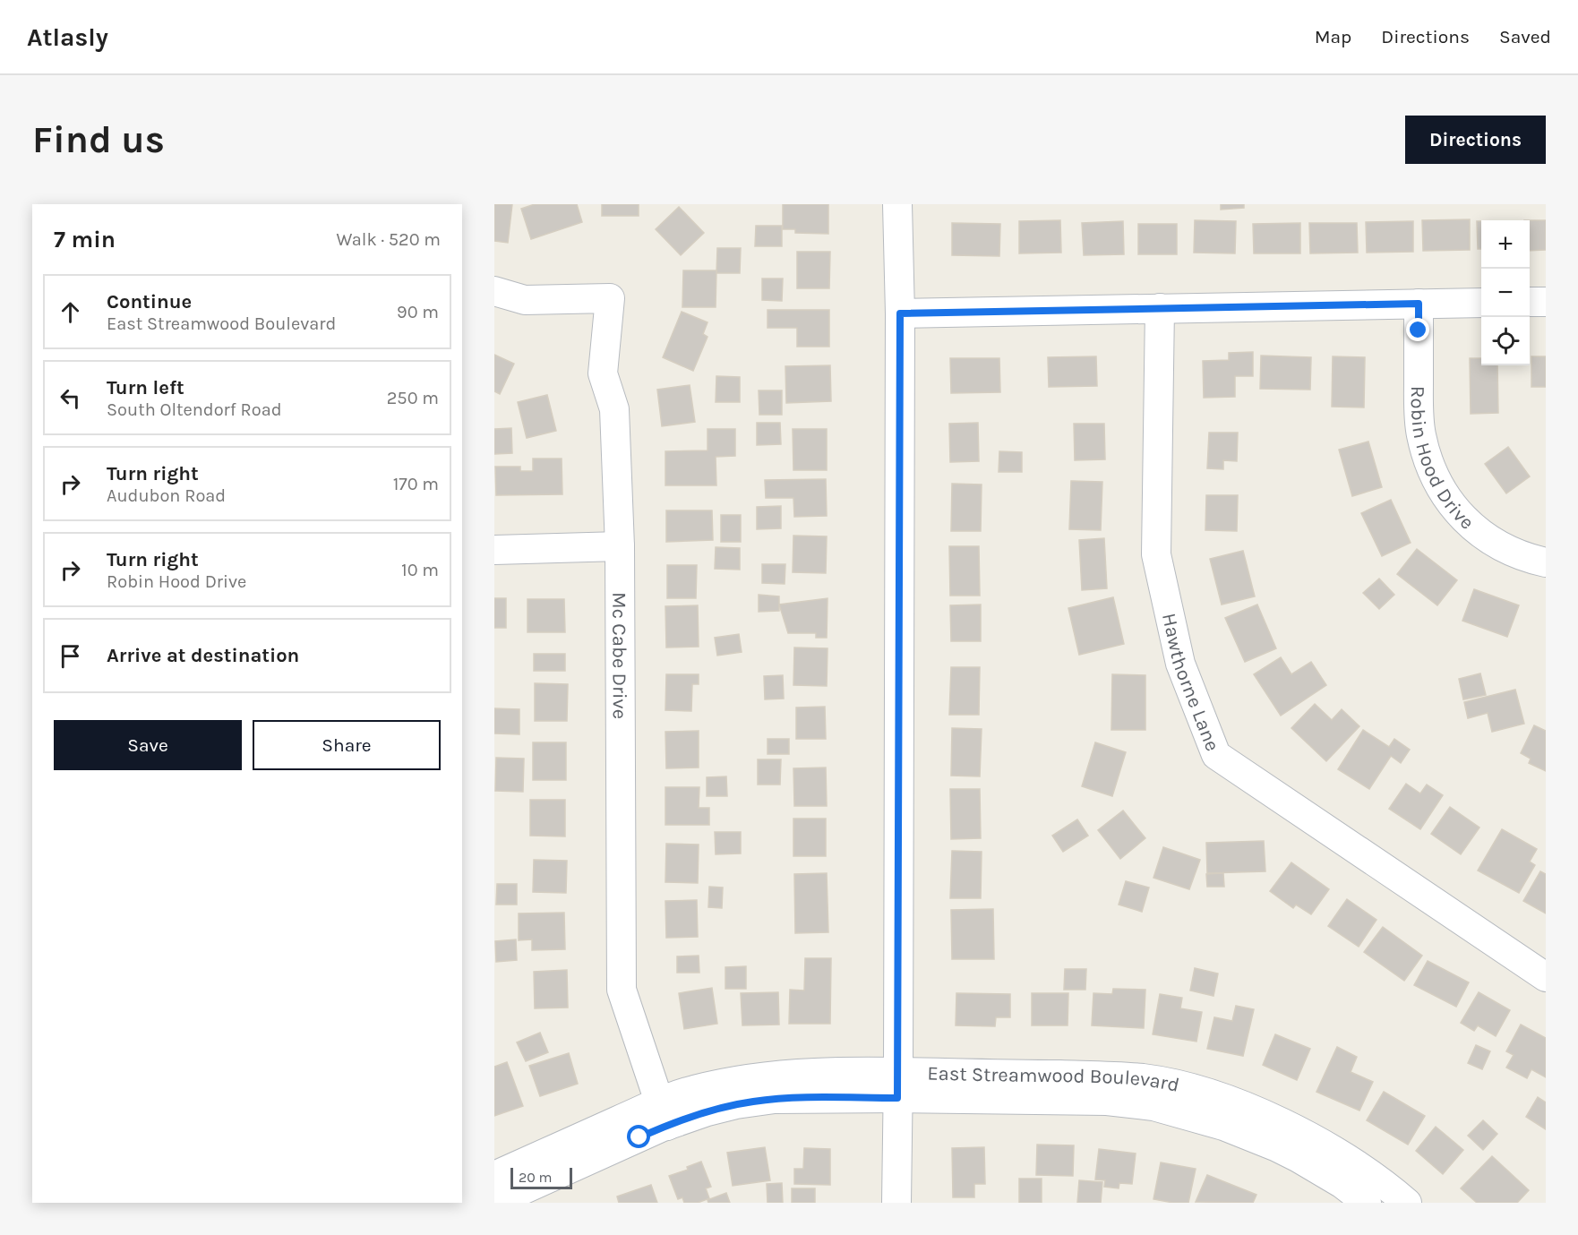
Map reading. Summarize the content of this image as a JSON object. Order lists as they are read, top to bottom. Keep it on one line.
{"streets":{"street":["Robin Hood Drive","Mc Cabe Drive","Hawthorne Lane","East Streamwood Boulevard"]},"crossings":[["Mc Cabe Drive","East Streamwood Boulevard"]],"scale_bar":"20 m","page":{"header":"Atlasly","nav":["Map","Directions","Saved"],"buttons":["Directions",["Save","Share"]],"title":"Find us","heading":["7 min","Walk · 520 m"],"map_buttons":["+","−"],"list":[["Continue","East Streamwood Boulevard","90 m"],["Turn left","South Oltendorf Road","250 m"],["Turn right","Audubon Road","170 m"],["Turn right","Robin Hood Drive","10 m"],"Arrive at destination"],"scale":"20 m"}}
